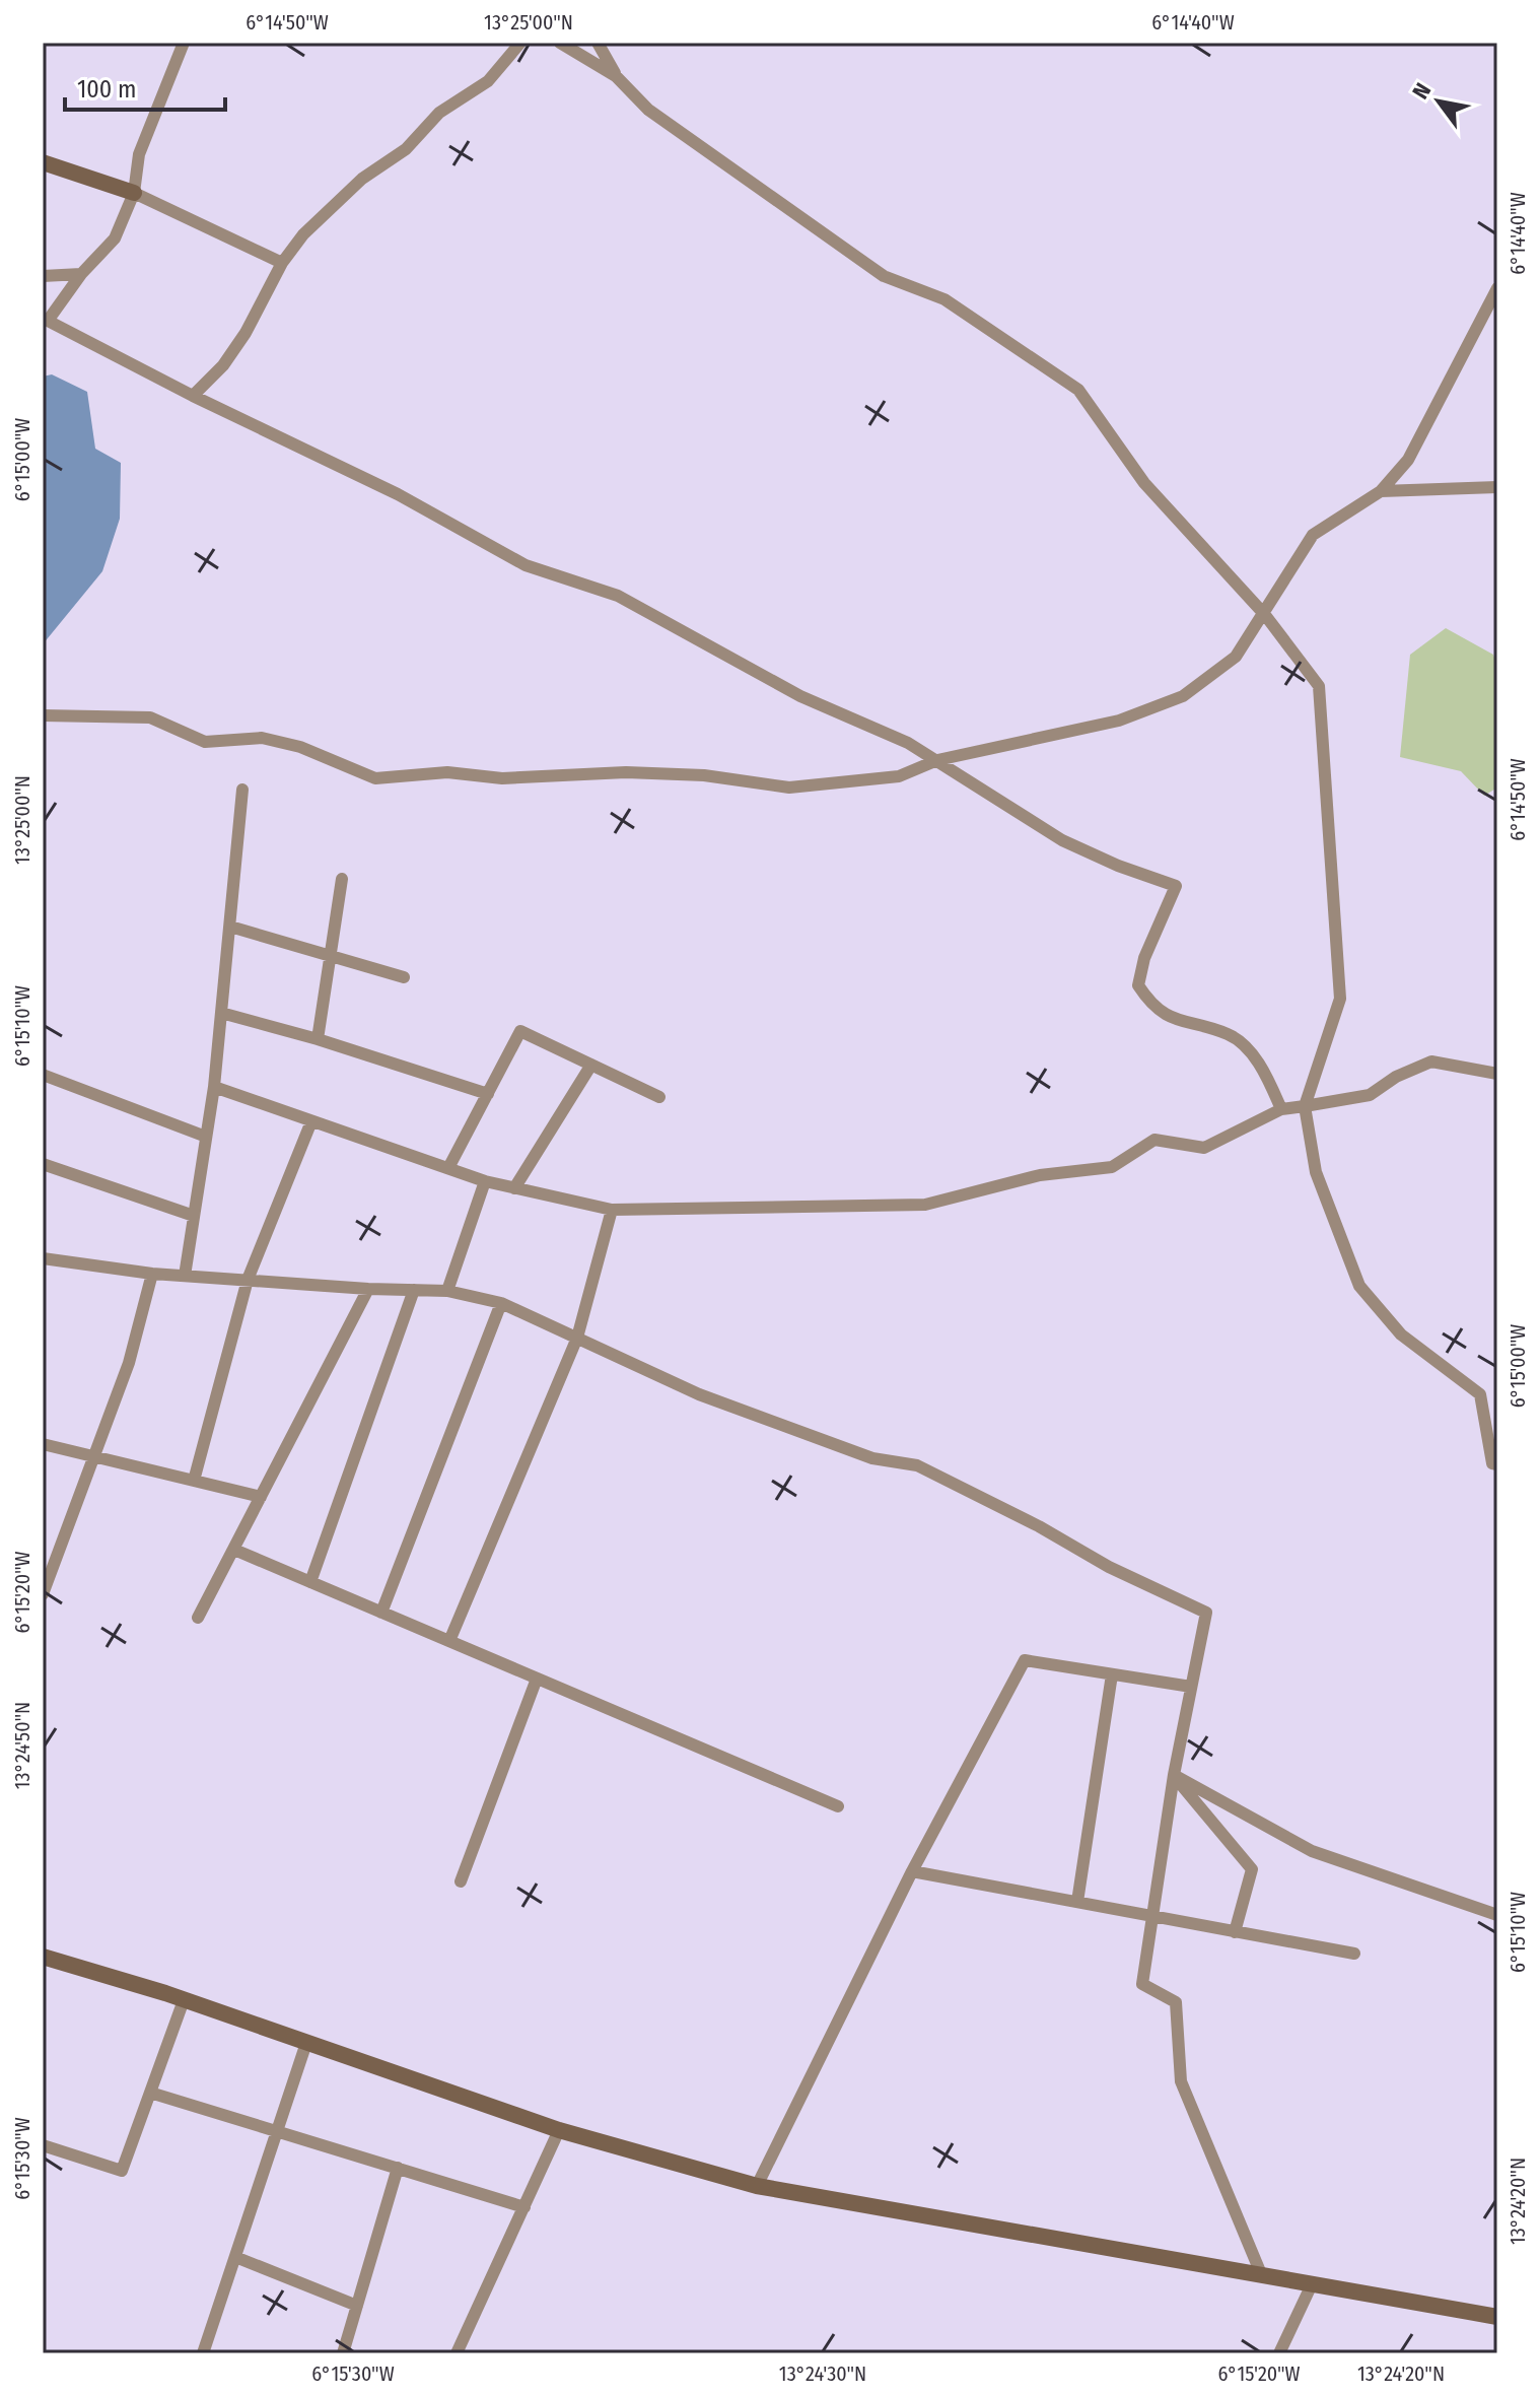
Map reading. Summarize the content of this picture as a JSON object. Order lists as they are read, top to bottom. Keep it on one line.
{"scale_bar":"100 m","north":"top left","coordinates":["6°14'50\"W","13°25'00\"N","6°14'40\"W","6°15'00\"W","6°15'10\"W","6°15'20\"W","13°24'50\"N","6°15'30\"W","13°24'20\"N","13°24'30\"N"]}
